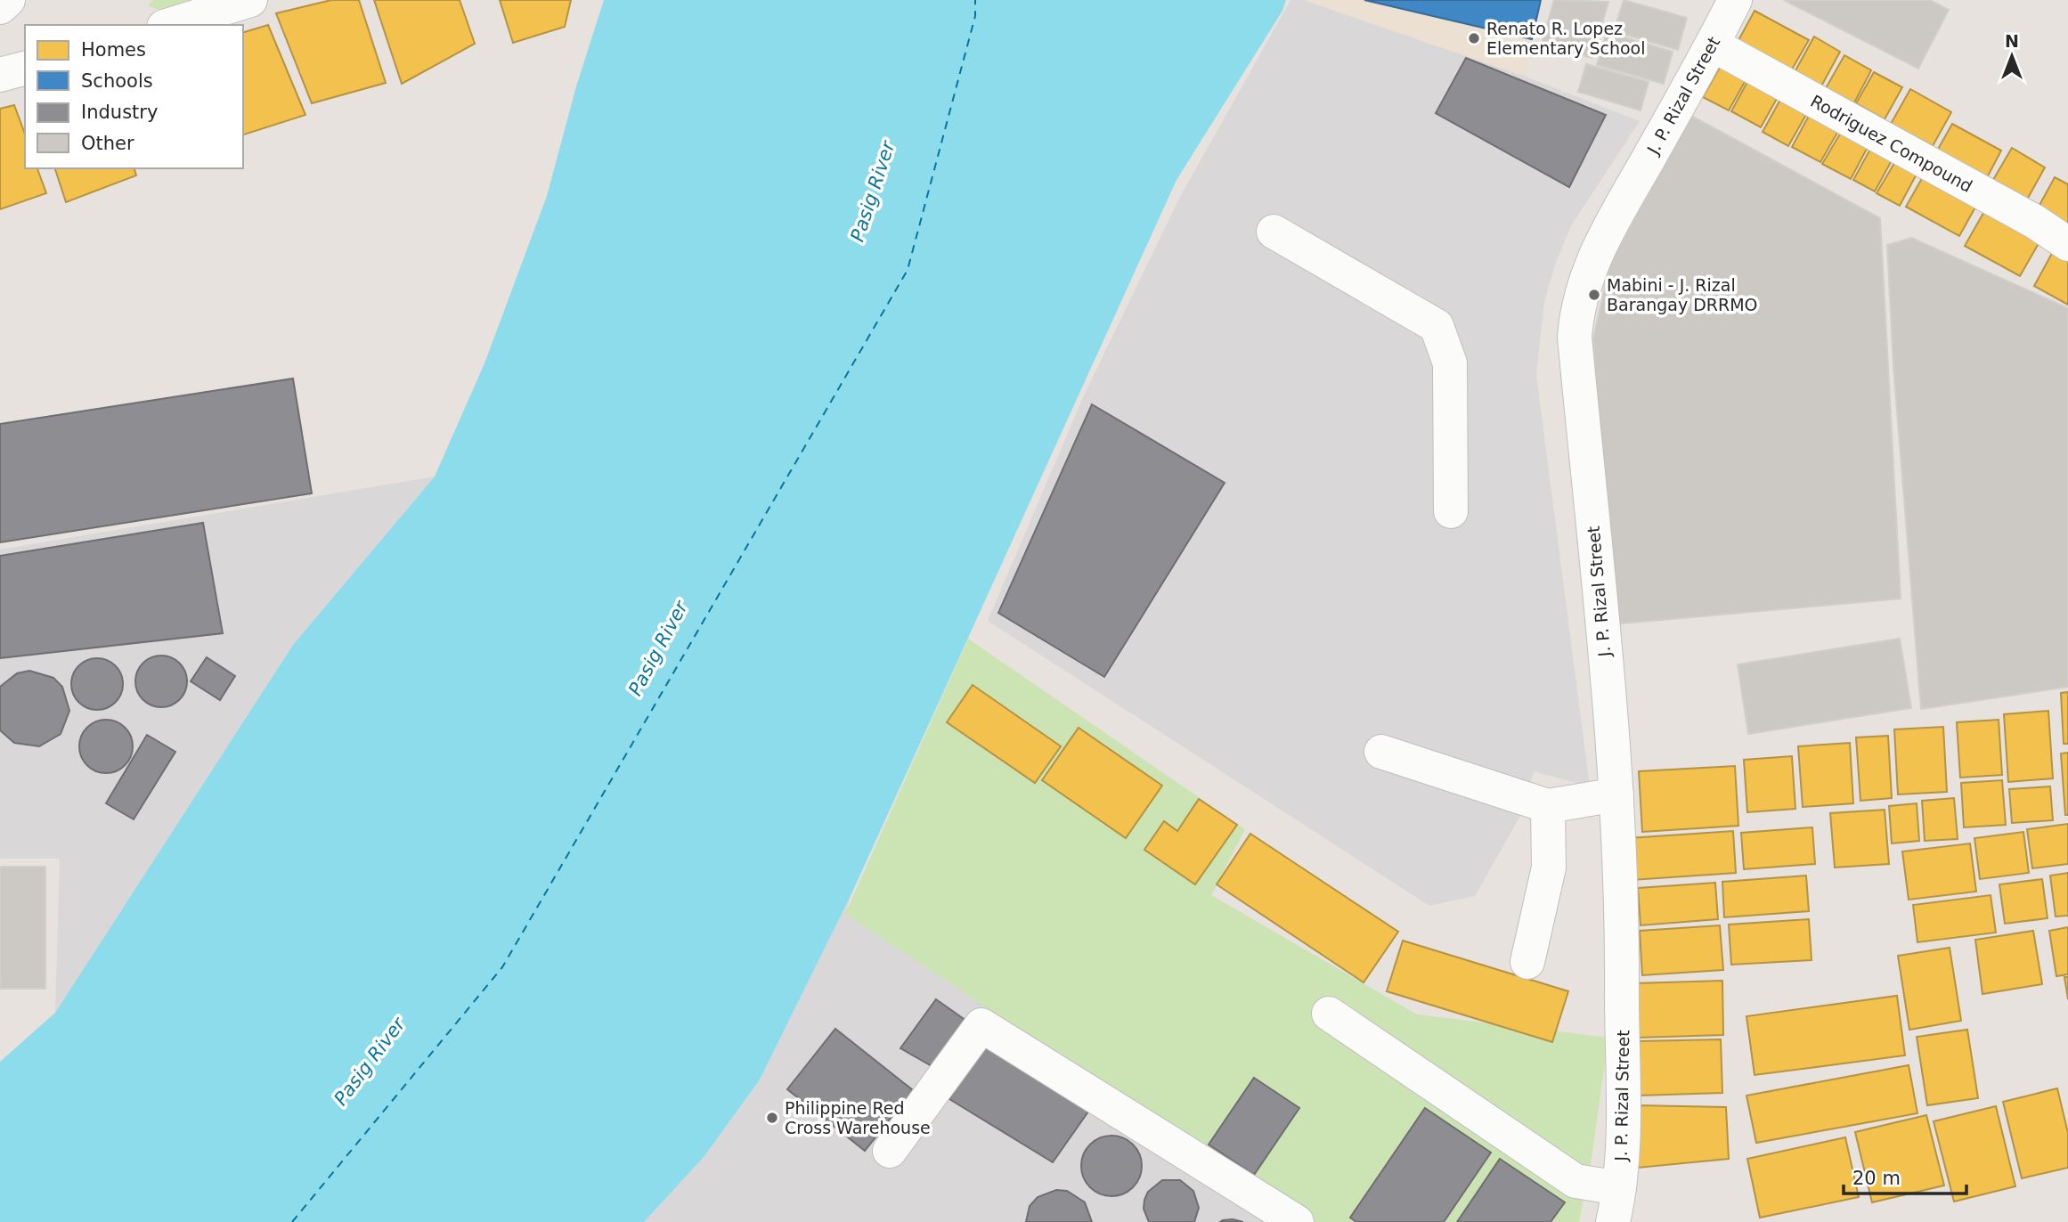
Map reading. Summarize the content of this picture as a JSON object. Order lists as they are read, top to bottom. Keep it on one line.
{"streets":{"street":["J. P. Rizal Street","Rodriguez Compound"]},"crossings":[["J. P. Rizal Street","Rodriguez Compound"]],"water":["Pasig River"],"places":["Renato R. Lopez Elementary School","Mabini - J. Rizal Barangay DRRMO","Philippine Red Cross Warehouse"],"legend":["Homes","Schools","Industry","Other"],"scale_bar":"20 m","north":"top"}
